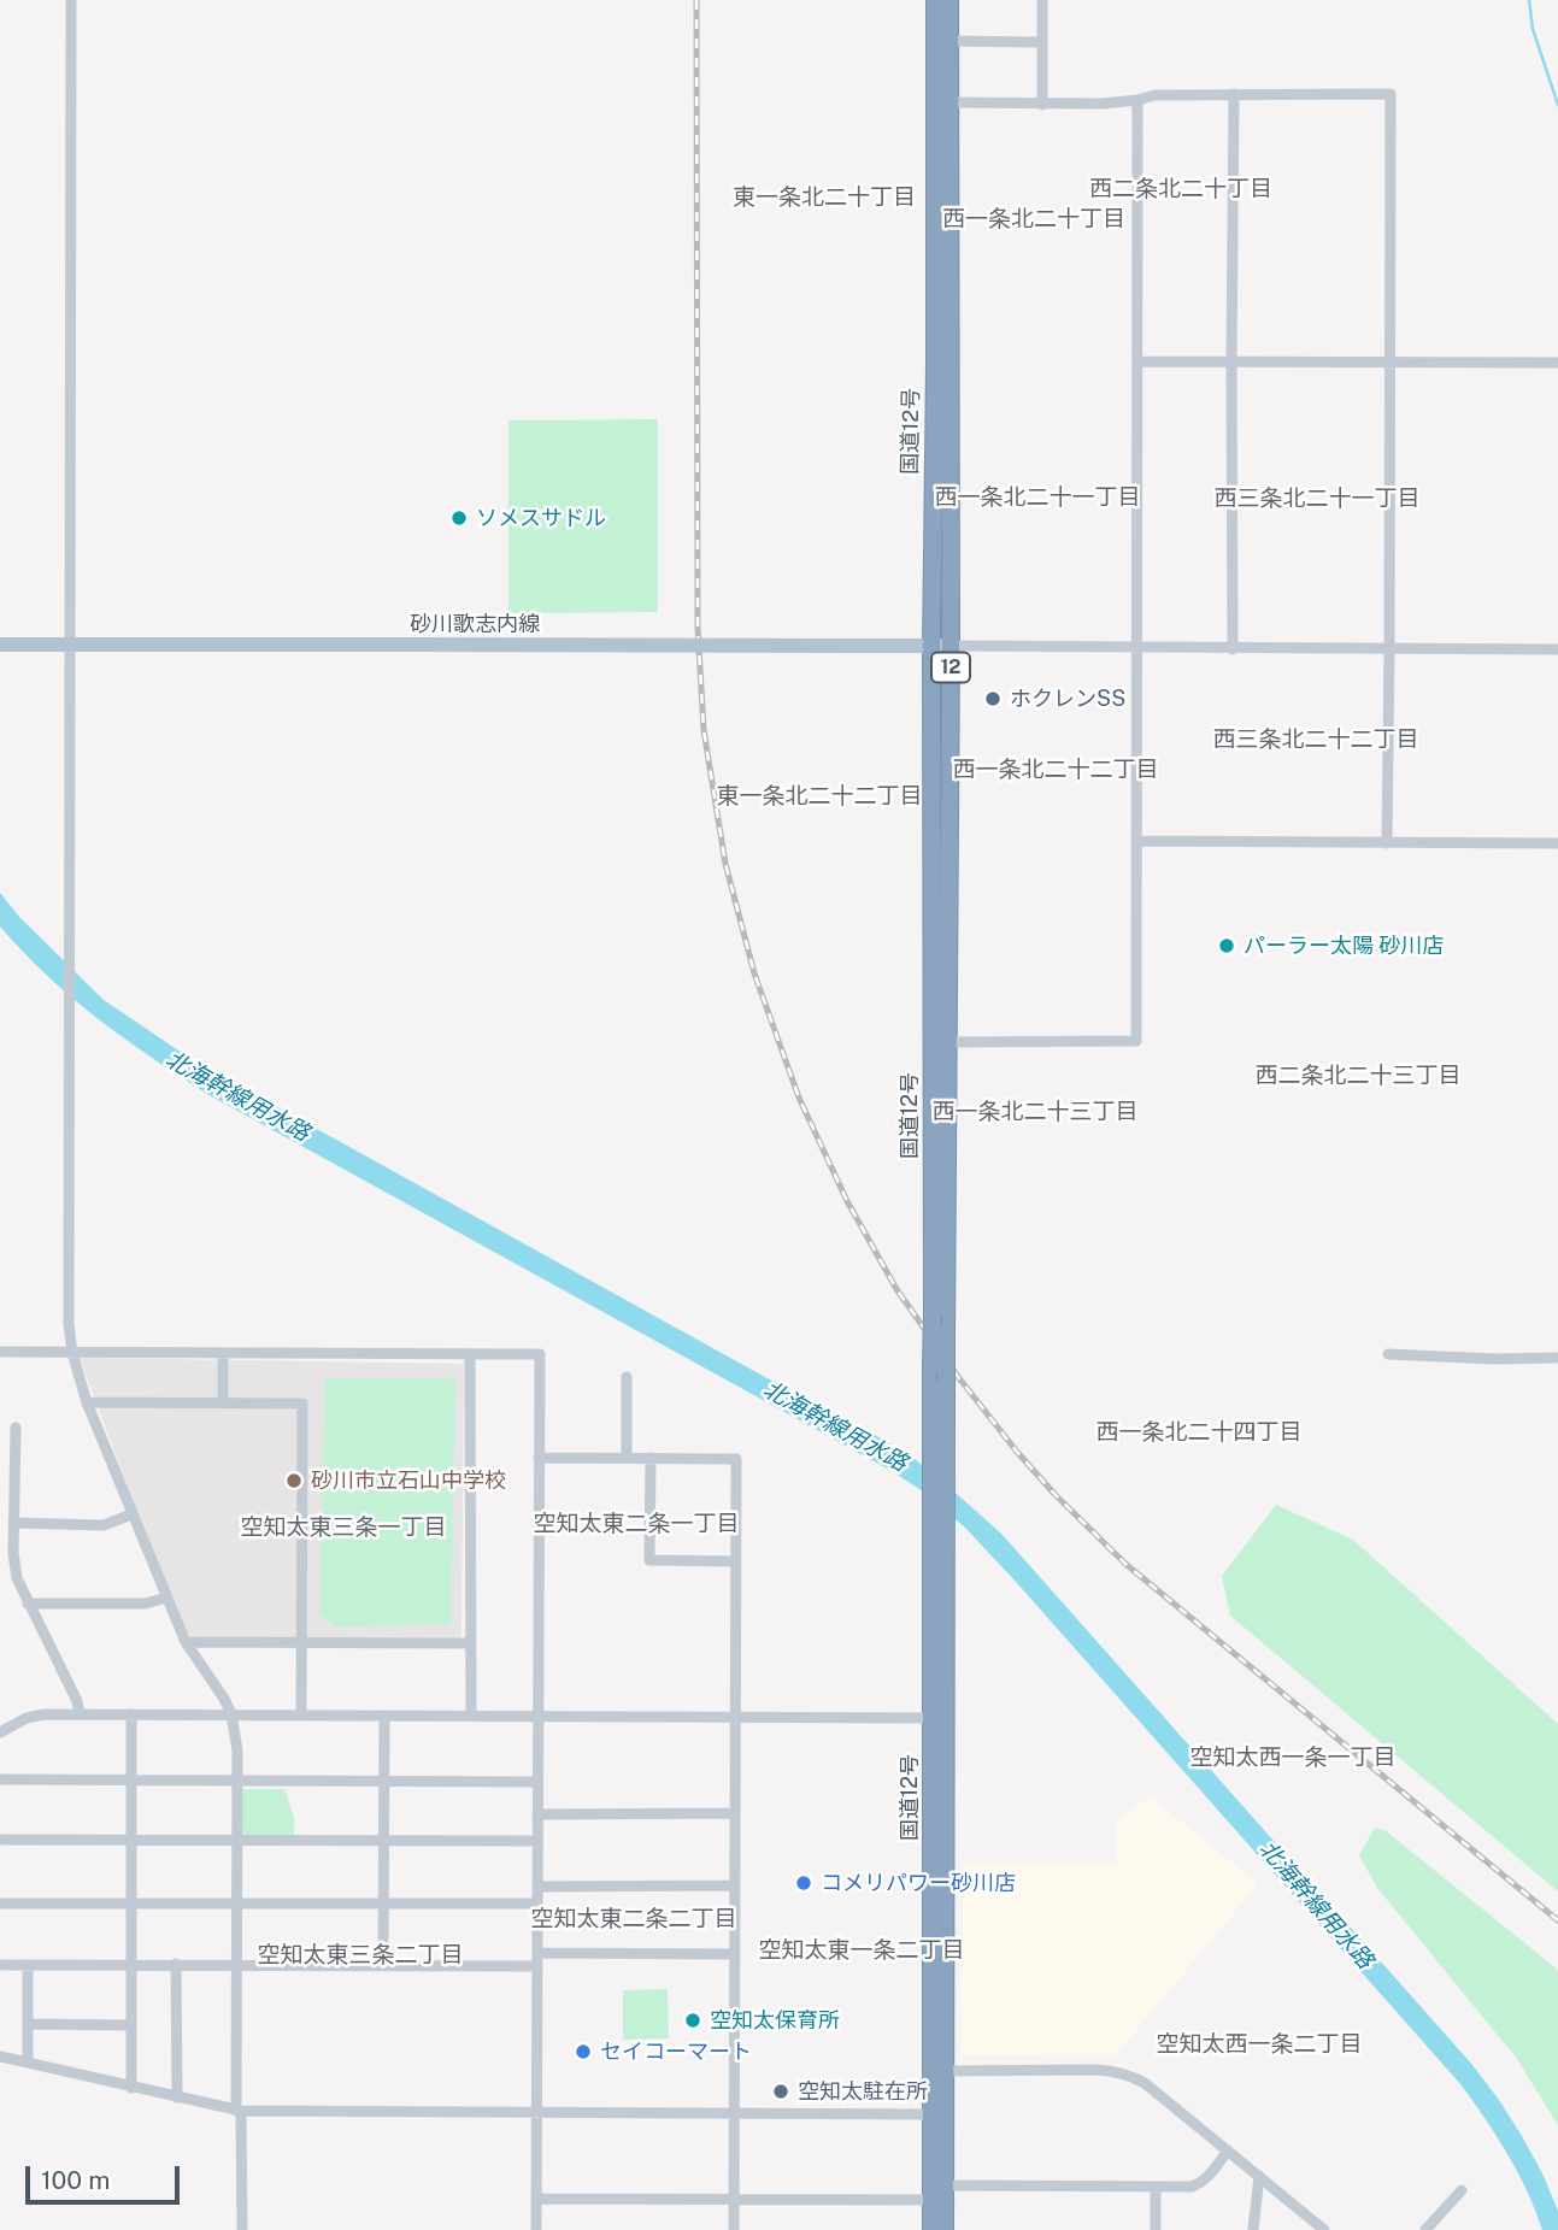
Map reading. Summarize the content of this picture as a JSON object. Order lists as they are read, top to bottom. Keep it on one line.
{"streets":{"highway":["国道12号","12"],"main road":["砂川歌志内線"]},"crossings":[["国道12号","砂川歌志内線"]],"districts":["西二条北二十丁目","東一条北二十丁目","西一条北二十丁目","西一条北二十一丁目","西三条北二十一丁目","西三条北二十二丁目","西一条北二十二丁目","東一条北二十二丁目","西二条北二十三丁目","西一条北二十三丁目","西一条北二十四丁目","空知太東二条一丁目","空知太東三条一丁目","空知太西一条一丁目","空知太東二条二丁目","空知太東一条二丁目","空知太東三条二丁目","空知太西一条二丁目"],"water":["北海幹線用水路"],"places":["ソメスサドル","ホクレンSS","パーラー太陽 砂川店","砂川市立石山中学校","コメリパワー砂川店","空知太保育所","セイコーマート","空知太駐在所"],"scale_bar":"100 m"}
